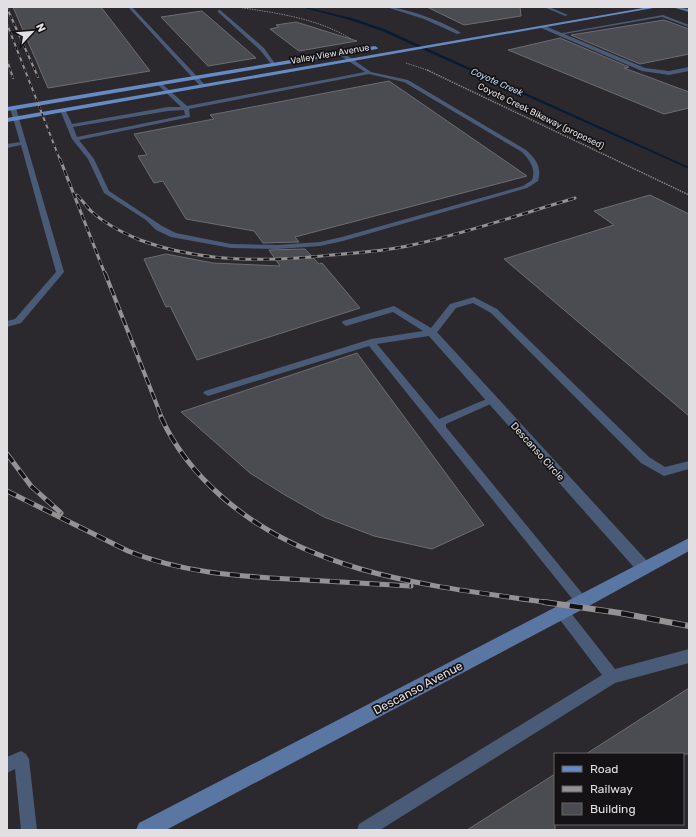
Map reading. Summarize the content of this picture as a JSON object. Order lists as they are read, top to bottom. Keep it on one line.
{"streets":{"main road":["Valley View Avenue"],"street":["Descanso Circle","Descanso Avenue"],"path":["Coyote Creek Bikeway (proposed)"]},"crossings":[["Valley View Avenue","Coyote Creek Bikeway (proposed)"],["Descanso Circle","Descanso Avenue"]],"water":["Coyote Creek"],"legend":["Road","Railway","Building"],"north":"top right"}
